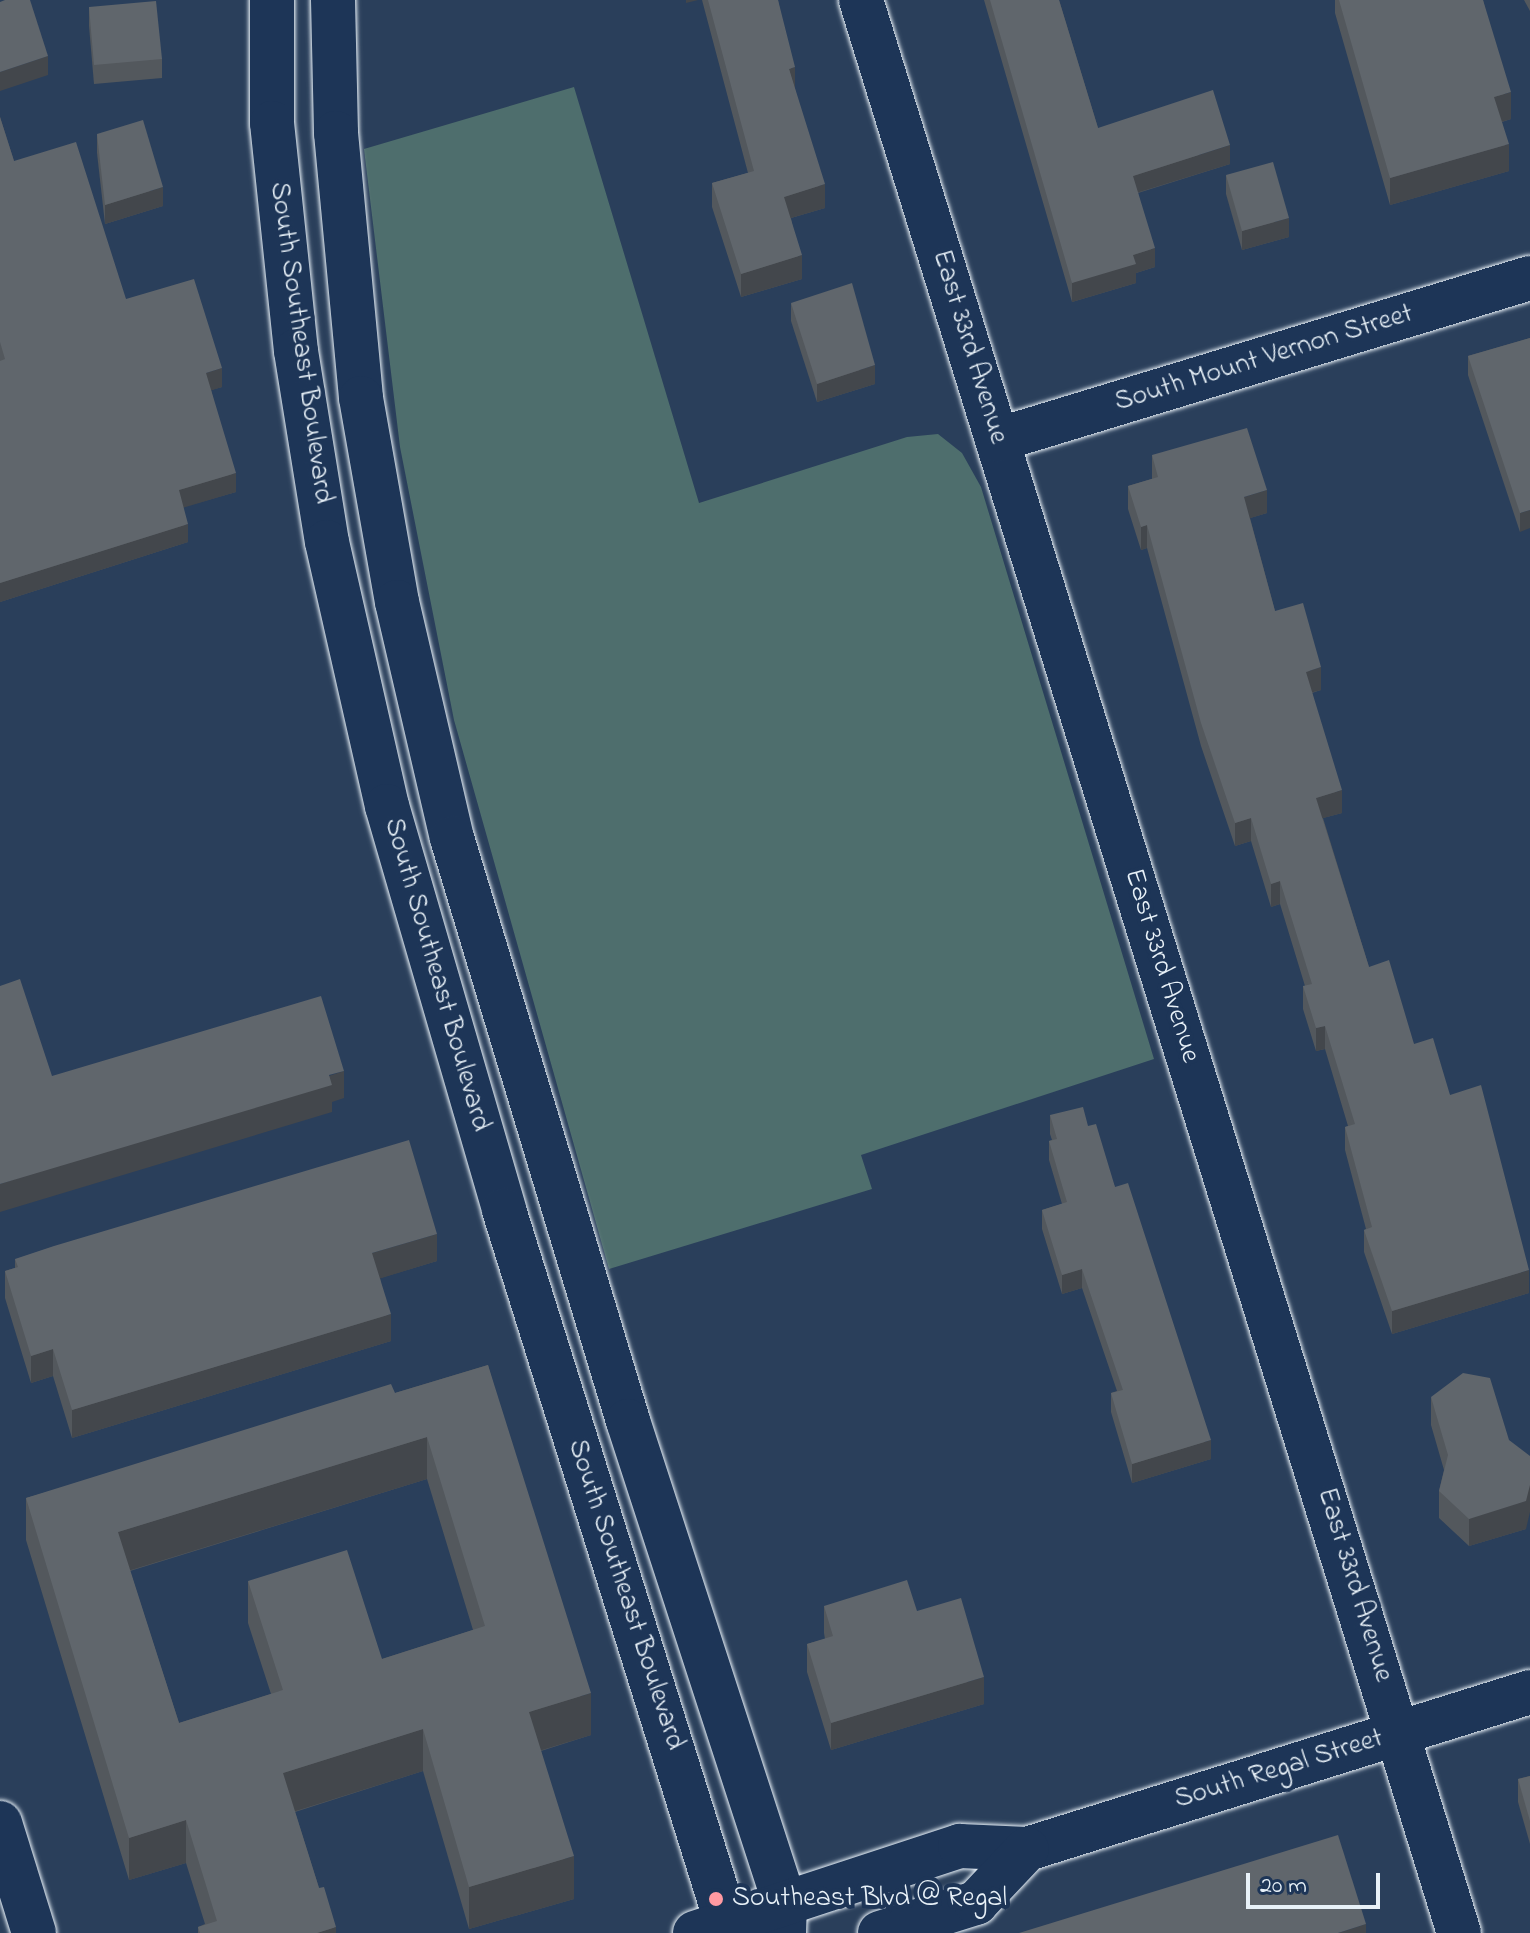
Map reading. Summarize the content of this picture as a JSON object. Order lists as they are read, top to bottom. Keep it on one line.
{"streets":{"main road":["South Southeast Boulevard","East 33rd Avenue","South Mount Vernon Street","South Regal Street"]},"crossings":[["South Southeast Boulevard","South Regal Street"],["East 33rd Avenue","South Mount Vernon Street"],["East 33rd Avenue","South Regal Street"]],"places":["Southeast Blvd @ Regal"],"scale_bar":"20 m"}
